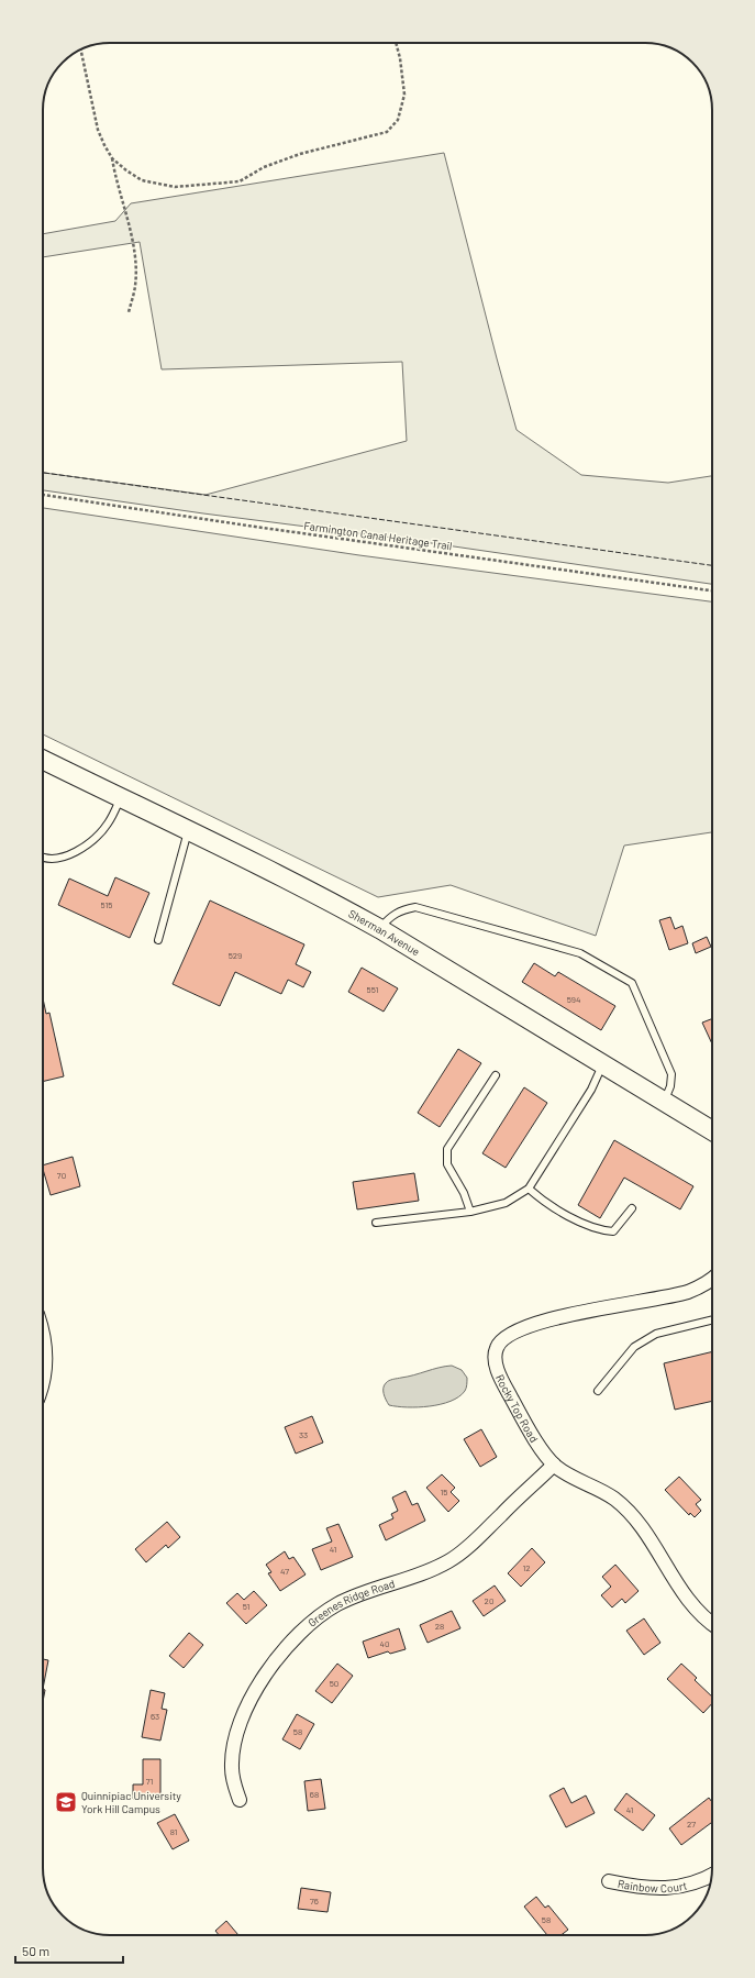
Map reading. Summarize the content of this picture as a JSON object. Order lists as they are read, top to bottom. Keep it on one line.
{"streets":{"main road":["Sherman Avenue"],"street":["Rocky Top Road","Greenes Ridge Road","Rainbow Court"],"path":["Farmington Canal Heritage Trail"]},"crossings":[["Rocky Top Road","Greenes Ridge Road"]],"places":{"school or university":["Quinnipiac University York Hill Campus"]},"house_numbers":["515","529","551","594","70","33","15","41","12","47","20","51","28","40","50","63","58","71","68","41","27","81","76","58"],"scale_bar":"50 m"}
